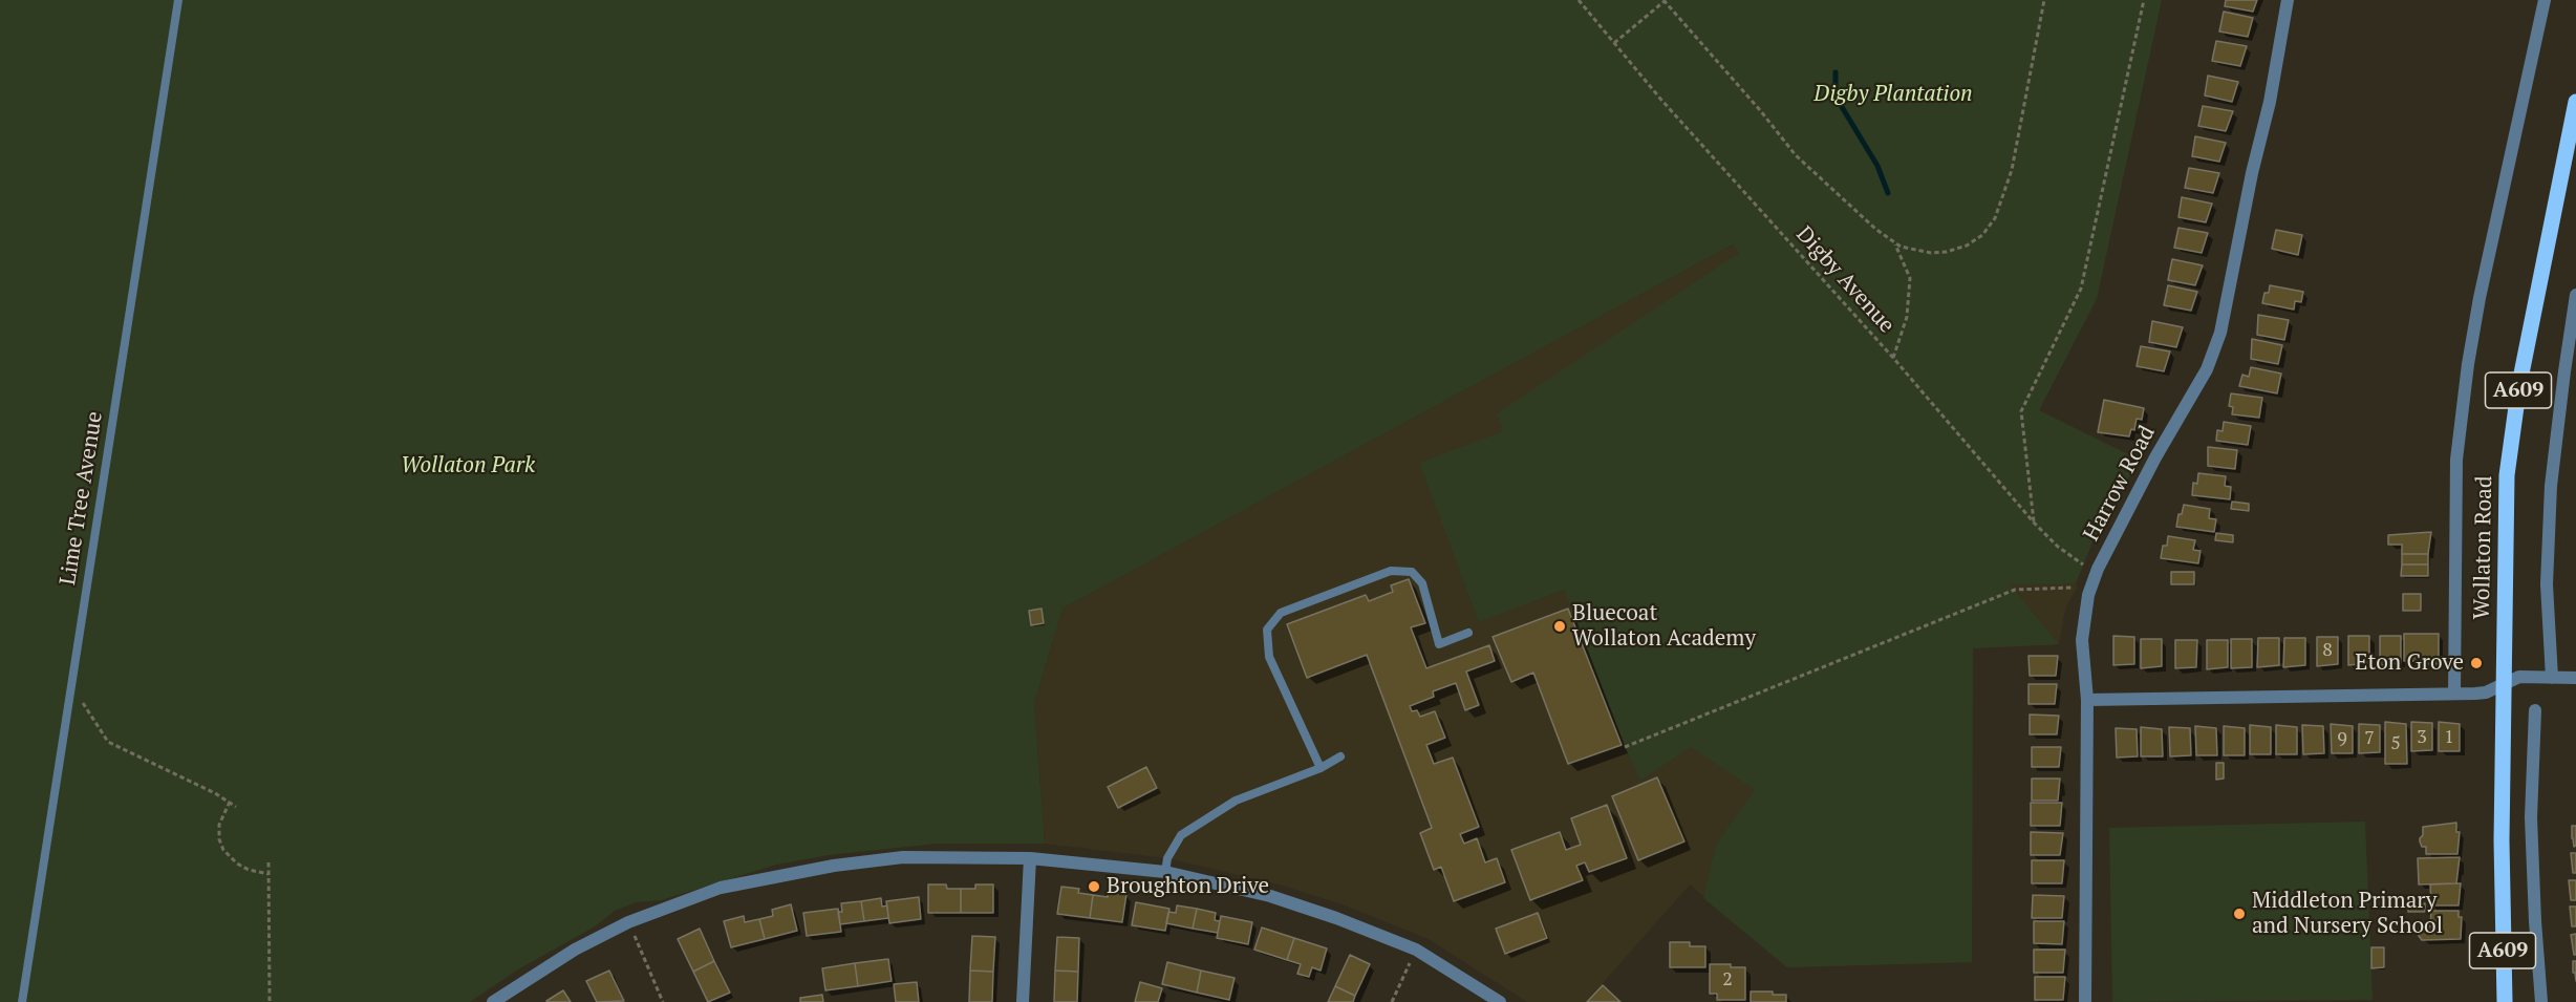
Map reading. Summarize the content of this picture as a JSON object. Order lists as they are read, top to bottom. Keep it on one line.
{"streets":{"main road":["A609","Wollaton Road"],"street":["Harrow Road"],"lane":["Lime Tree Avenue"],"path":["Digby Avenue"]},"crossings":[["Digby Avenue","Harrow Road"]],"parks":["Digby Plantation","Wollaton Park"],"places":["Bluecoat Wollaton Academy","Eton Grove","Broughton Drive","Middleton Primary and Nursery School"],"house_numbers":["8","3","1","7","9","5","2"]}
